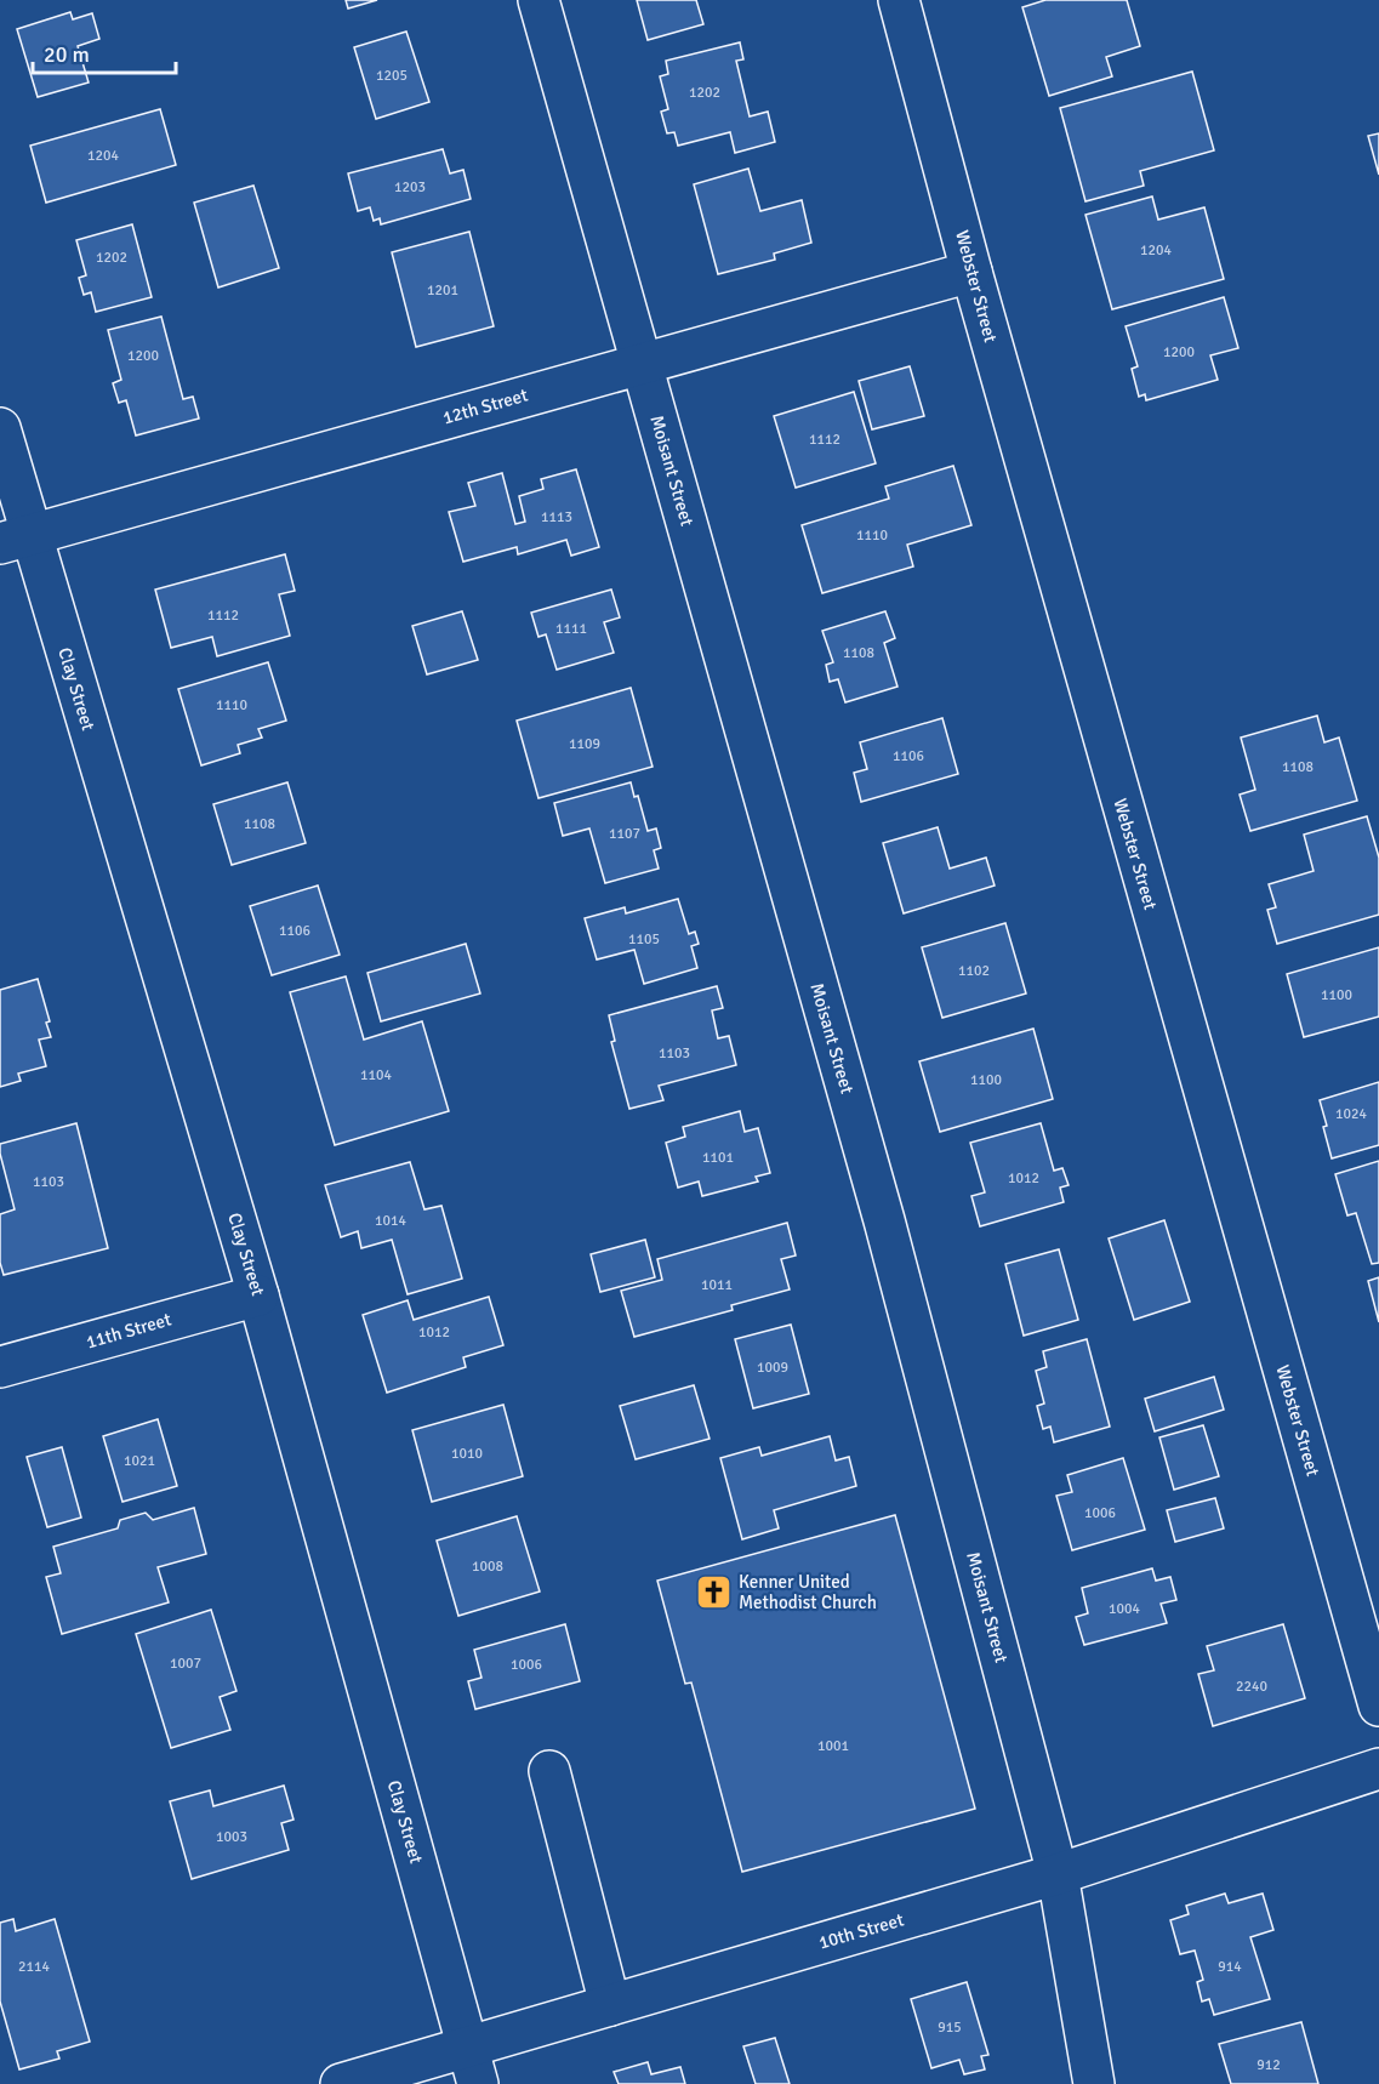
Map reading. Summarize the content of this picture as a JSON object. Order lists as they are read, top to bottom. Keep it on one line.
{"streets":{"street":["Webster Street","12th Street","Moisant Street","Clay Street","11th Street","10th Street"]},"crossings":[["Webster Street","12th Street"],["12th Street","Moisant Street"],["12th Street","Clay Street"],["Moisant Street","10th Street"],["Clay Street","11th Street"],["Clay Street","10th Street"]],"places":{"church":["Kenner United Methodist Church"]},"house_numbers":["1205","1202","1204","1203","1204","1202","1201","1200","1200","1112","1113","1110","1112","1111","1108","1110","1109","1106","1108","1108","1107","1106","1105","1102","1100","1103","1104","1100","1024","1101","1012","1103","1014","1011","1012","1009","1010","1021","1006","1008","1004","1007","1006","2240","1001","1003","2114","914","915","912"],"scale_bar":"20 m"}
